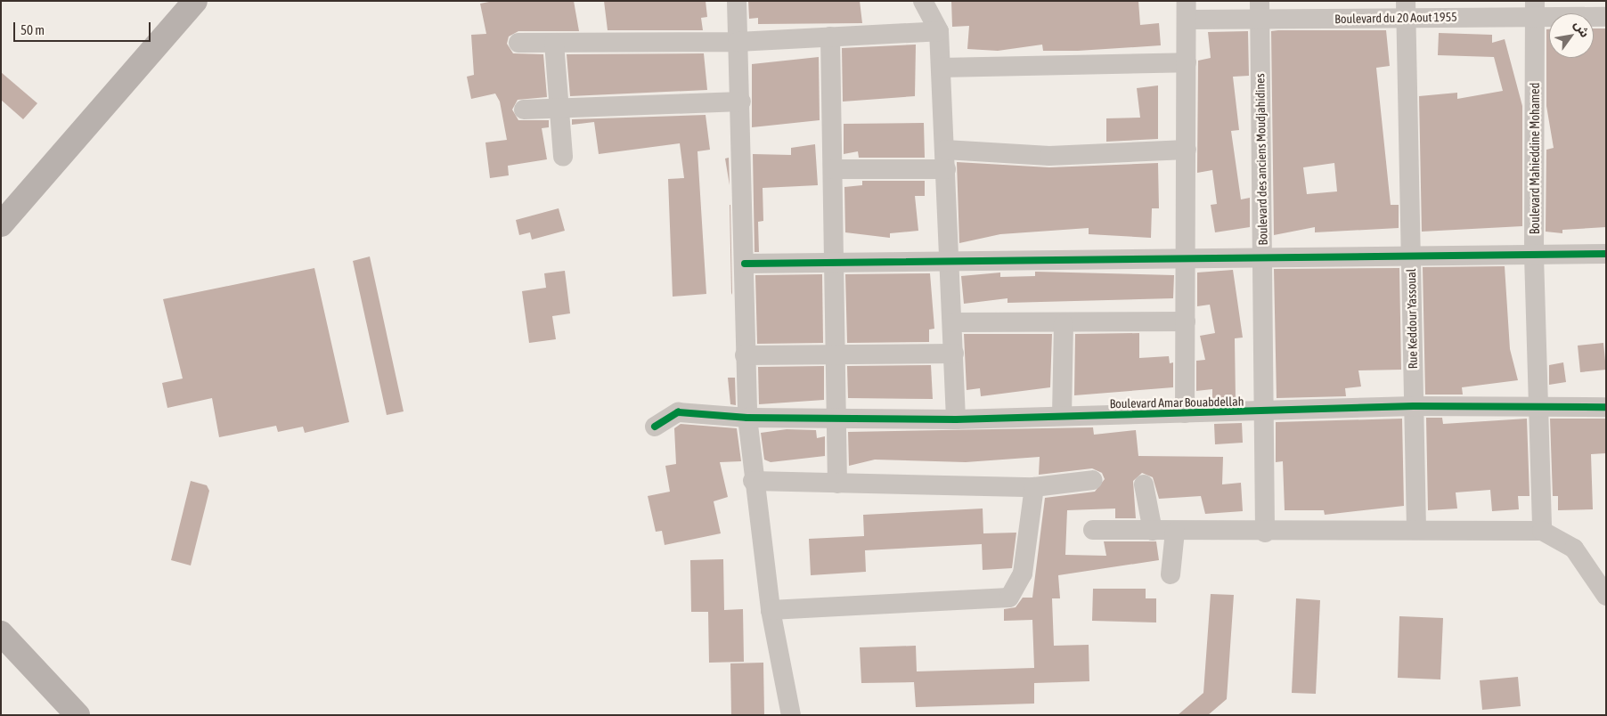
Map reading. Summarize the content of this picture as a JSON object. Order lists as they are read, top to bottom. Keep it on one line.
{"streets":{"street":["Boulevard du 20 Aout 1955","Boulevard Mahieddine Mohamed","Boulevard des anciens Moudjahidines","Rue Keddour Yassoual","Boulevard Amar Bouabdellah"]},"crossings":[["Boulevard du 20 Aout 1955","Boulevard Mahieddine Mohamed"],["Boulevard du 20 Aout 1955","Boulevard des anciens Moudjahidines"],["Boulevard du 20 Aout 1955","Rue Keddour Yassoual"],["Boulevard Mahieddine Mohamed","Boulevard Amar Bouabdellah"],["Boulevard des anciens Moudjahidines","Boulevard Amar Bouabdellah"],["Rue Keddour Yassoual","Boulevard Amar Bouabdellah"]],"scale_bar":"50 m","north":"top right"}
